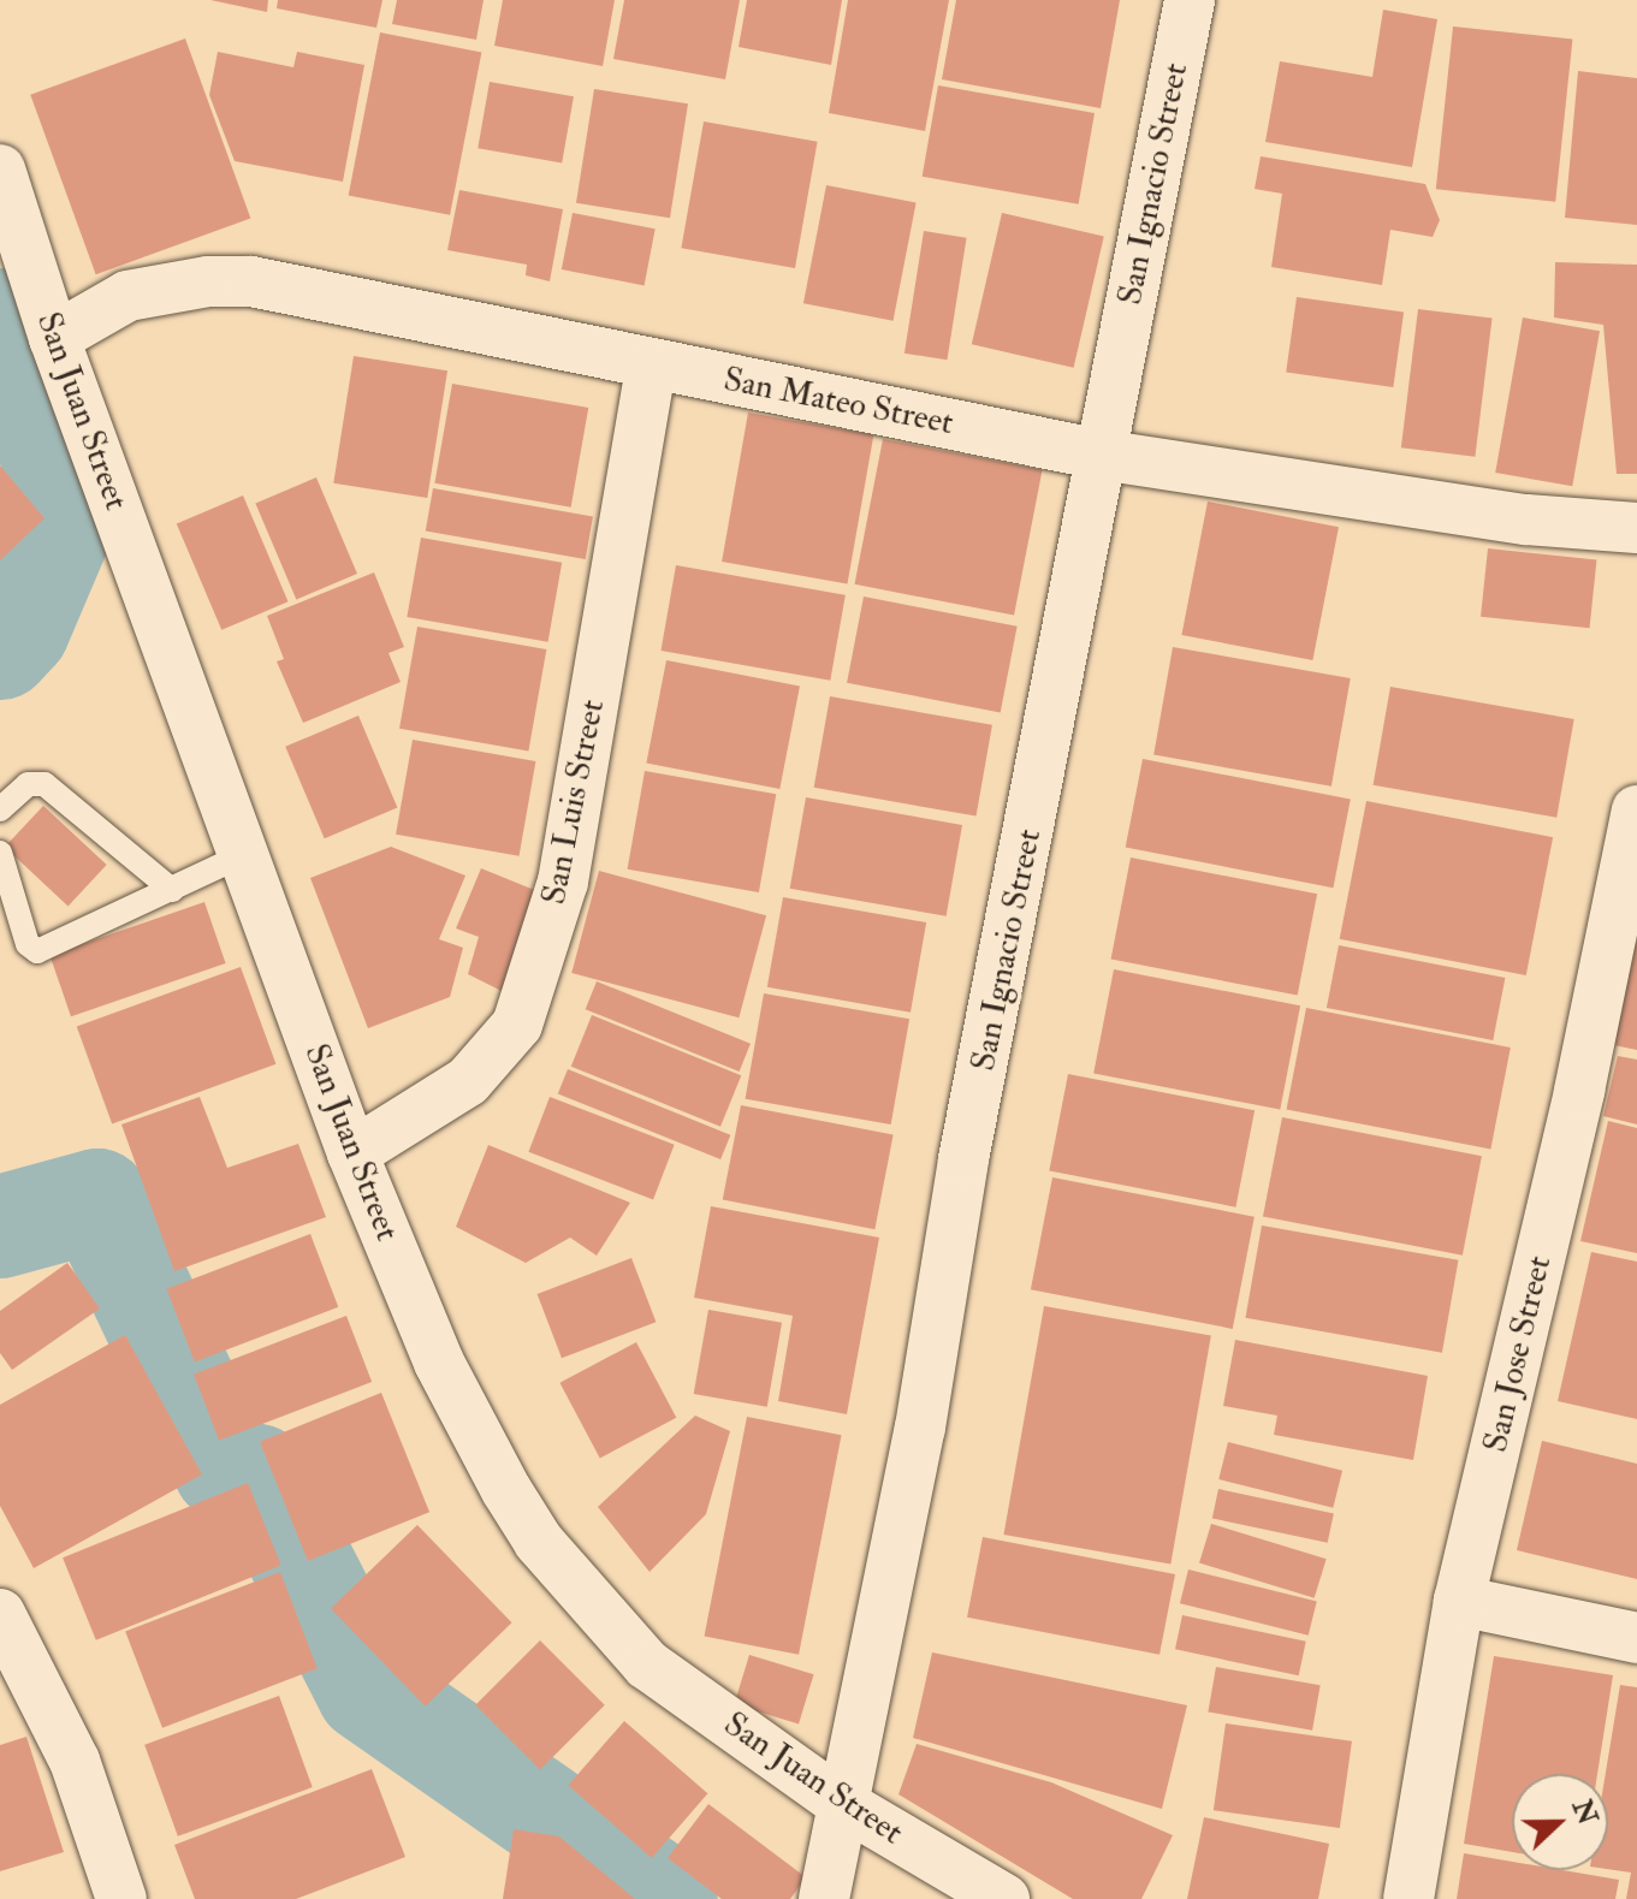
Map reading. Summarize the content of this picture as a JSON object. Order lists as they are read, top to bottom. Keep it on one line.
{"streets":{"street":["San Ignacio Street","San Mateo Street","San Juan Street","San Luis Street","San Jose Street"]},"crossings":[["San Ignacio Street","San Mateo Street"],["San Ignacio Street","San Juan Street"],["San Mateo Street","San Juan Street"],["San Mateo Street","San Luis Street"],["San Juan Street","San Luis Street"]],"north":"right"}
